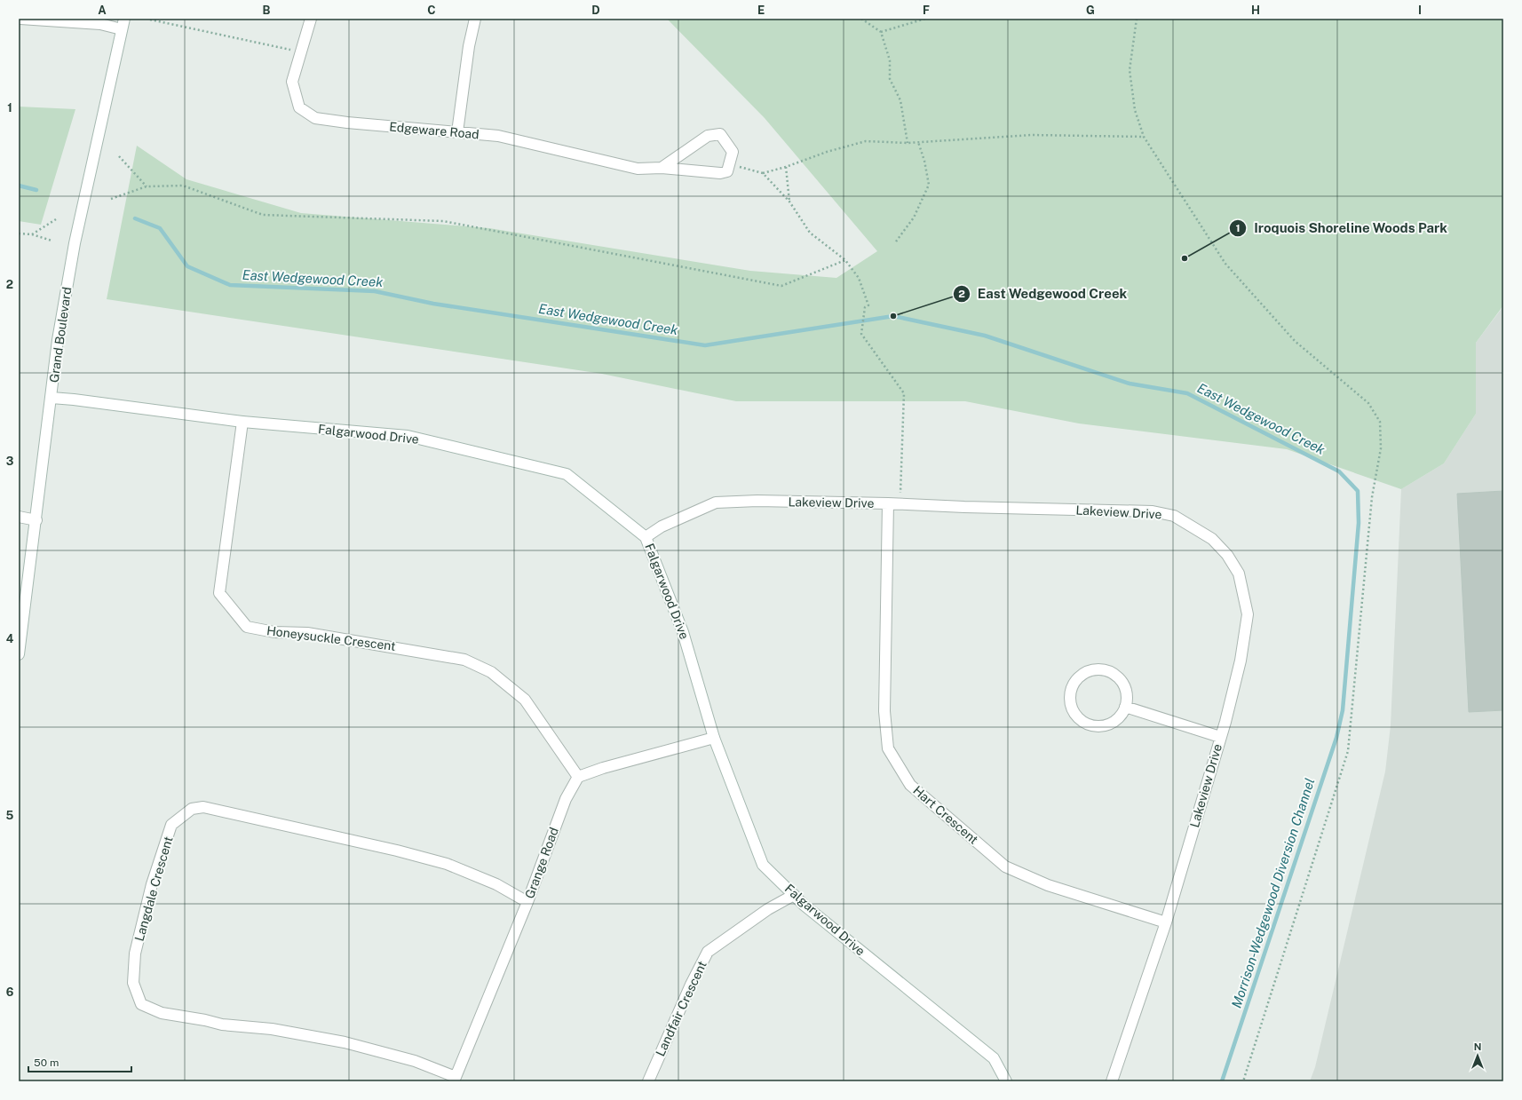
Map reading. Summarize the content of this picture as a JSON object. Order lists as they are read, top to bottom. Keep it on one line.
{"streets":{"street":["Edgeware Road","Grand Boulevard","Falgarwood Drive","Lakeview Drive","Honeysuckle Crescent","Hart Crescent","Grange Road","Langdale Crescent","Landfair Crescent"]},"crossings":[["Grand Boulevard","Falgarwood Drive"],["Falgarwood Drive","Lakeview Drive"],["Falgarwood Drive","Honeysuckle Crescent"],["Falgarwood Drive","Landfair Crescent"],["Lakeview Drive","Hart Crescent"],["Honeysuckle Crescent","Grange Road"],["Grange Road","Langdale Crescent"]],"water":["East Wedgewood Creek","Morrison-Wedgewood Diversion Channel"],"places":["Iroquois Shoreline Woods Park","East Wedgewood Creek"],"scale_bar":"50 m","north":"top","grid":{"columns":["A","B","C","D","E","F","G","H","I"],"rows":["1","2","3","4","5","6"]}}
